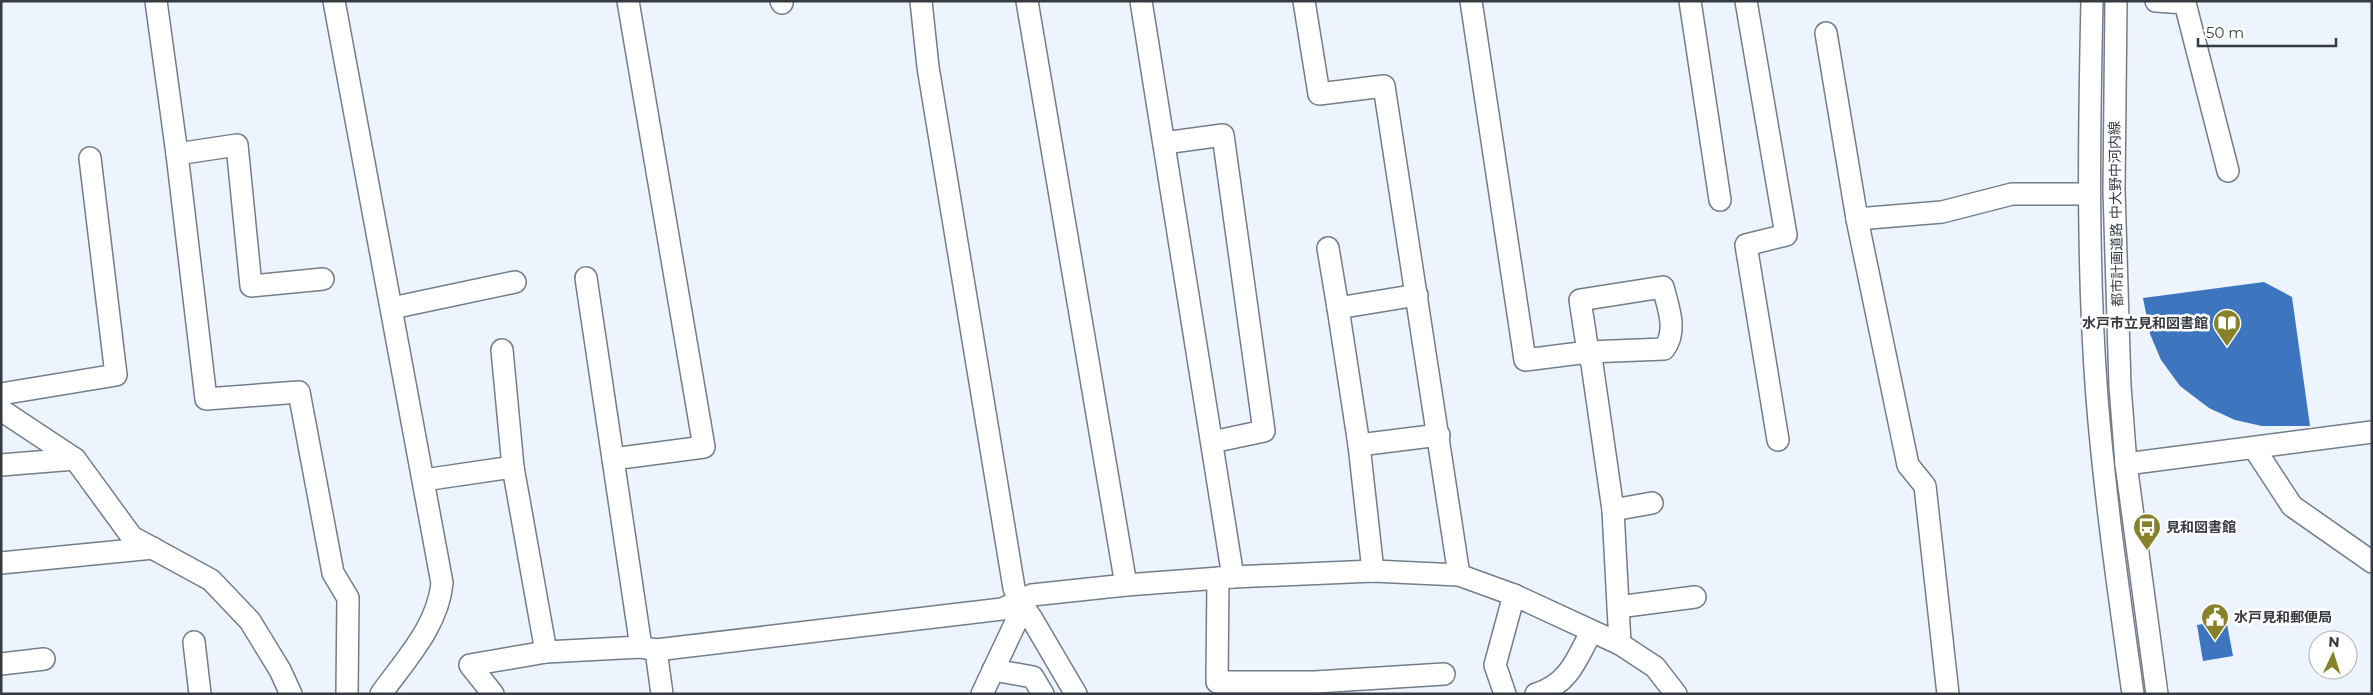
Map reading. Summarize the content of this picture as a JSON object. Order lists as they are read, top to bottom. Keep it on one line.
{"streets":{"street":["都市計画道路 中大野中河内線"]},"places":{"library":["水戸市立見和図書館"],"bus stop":["見和図書館"],"public building":["水戸見和郵便局"]},"scale_bar":"50 m","north":"top"}
